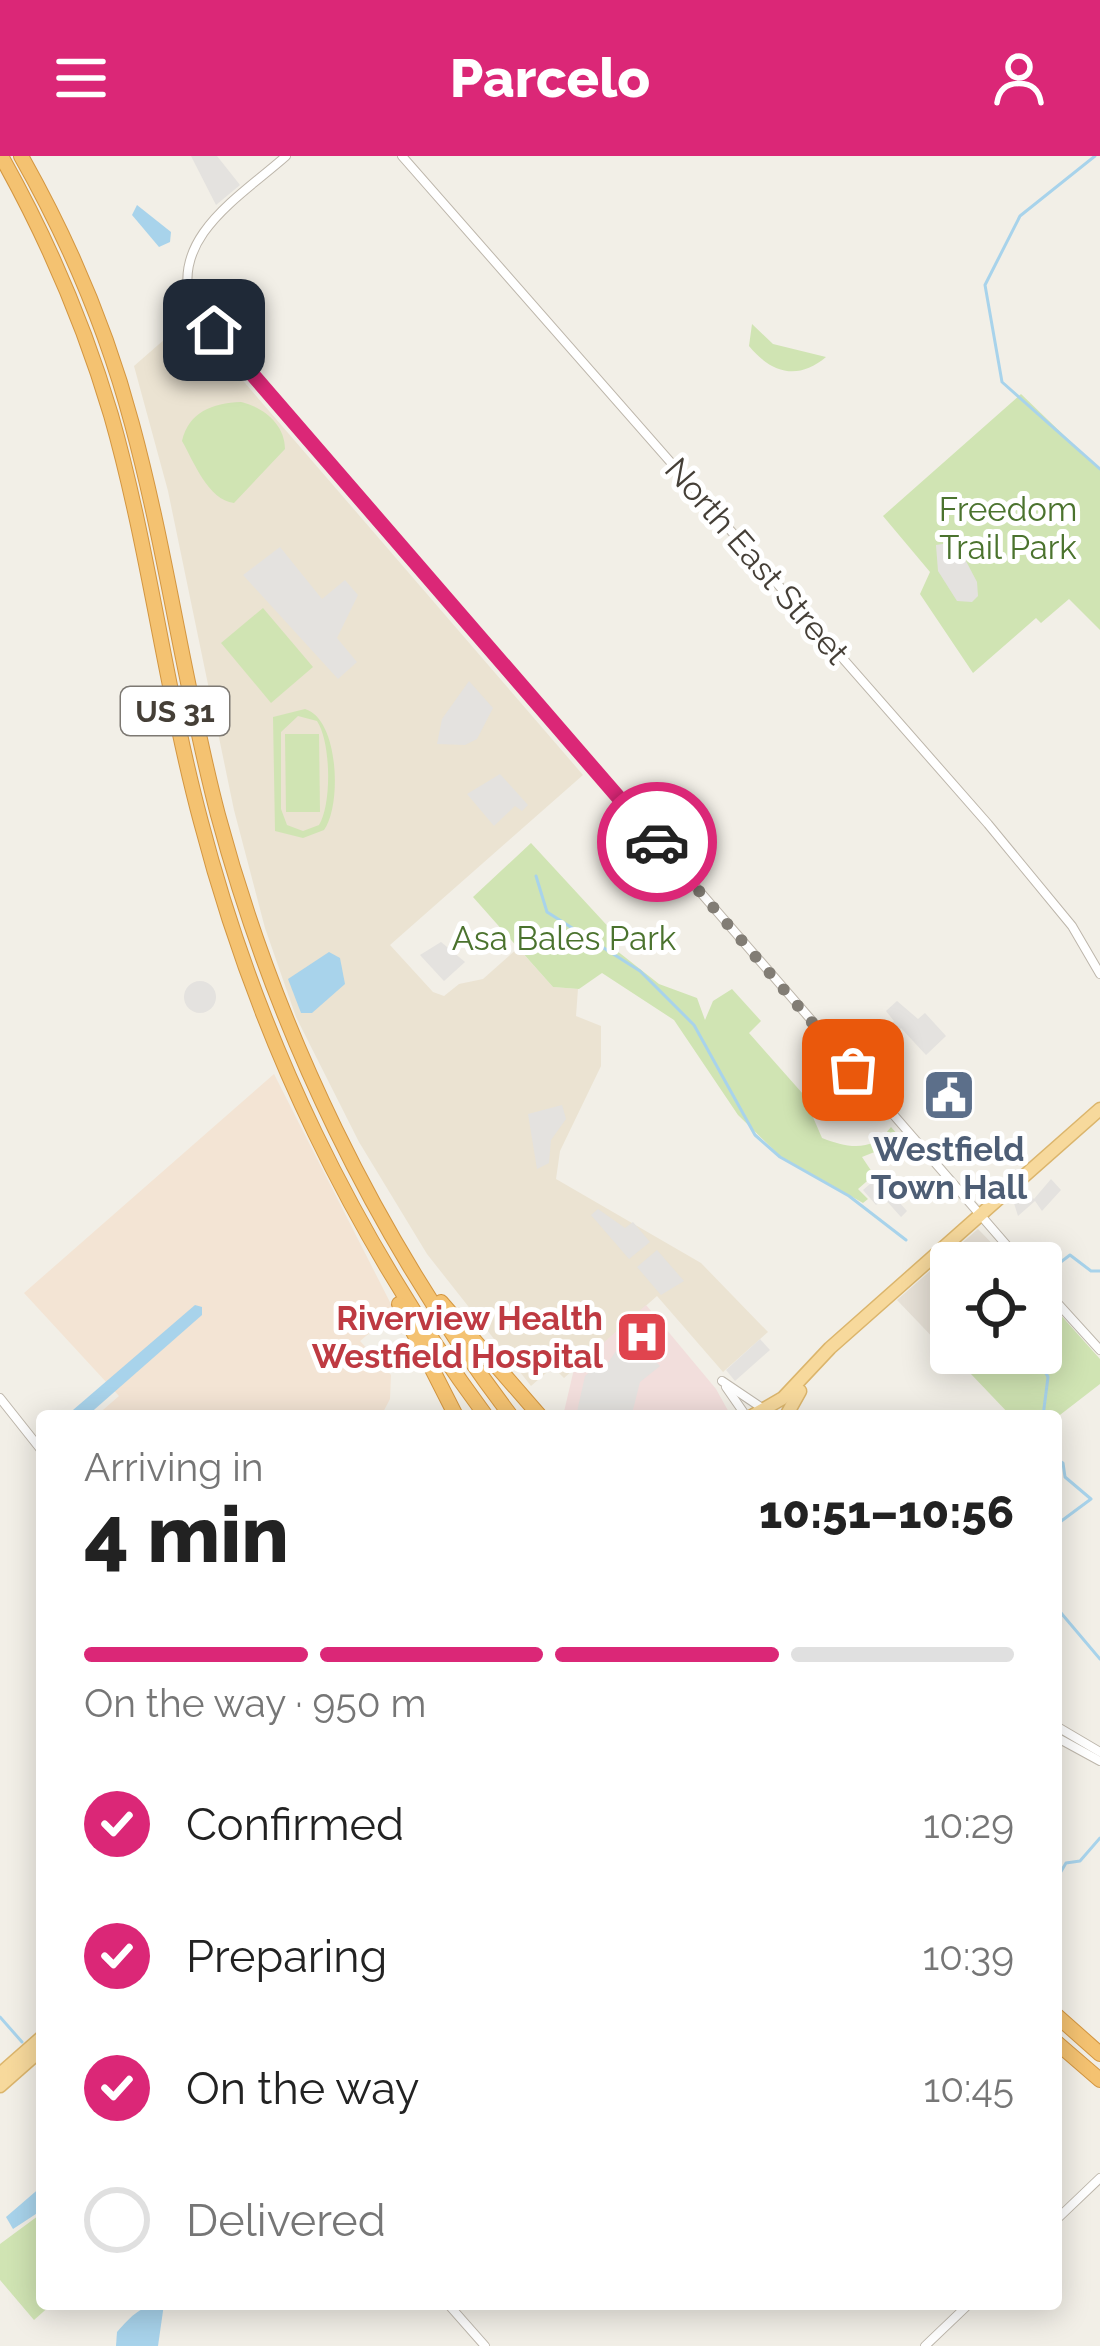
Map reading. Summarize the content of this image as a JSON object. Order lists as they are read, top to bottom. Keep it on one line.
{"streets":{"highway":["US 31"],"street":["North East Street"]},"parks":["Freedom Trail Park","Asa Bales Park"],"places":{"public building":["Westfield Town Hall"],"hospital":["Riverview Health Westfield Hospital"]},"page":{"header":"Parcelo","heading":["4 min","Arriving in","10:51–10:56"],"bar":"On the way · 950 m","list":[["Confirmed","10:29"],["Preparing","10:39"],["On the way","10:45"],"Delivered"]}}
